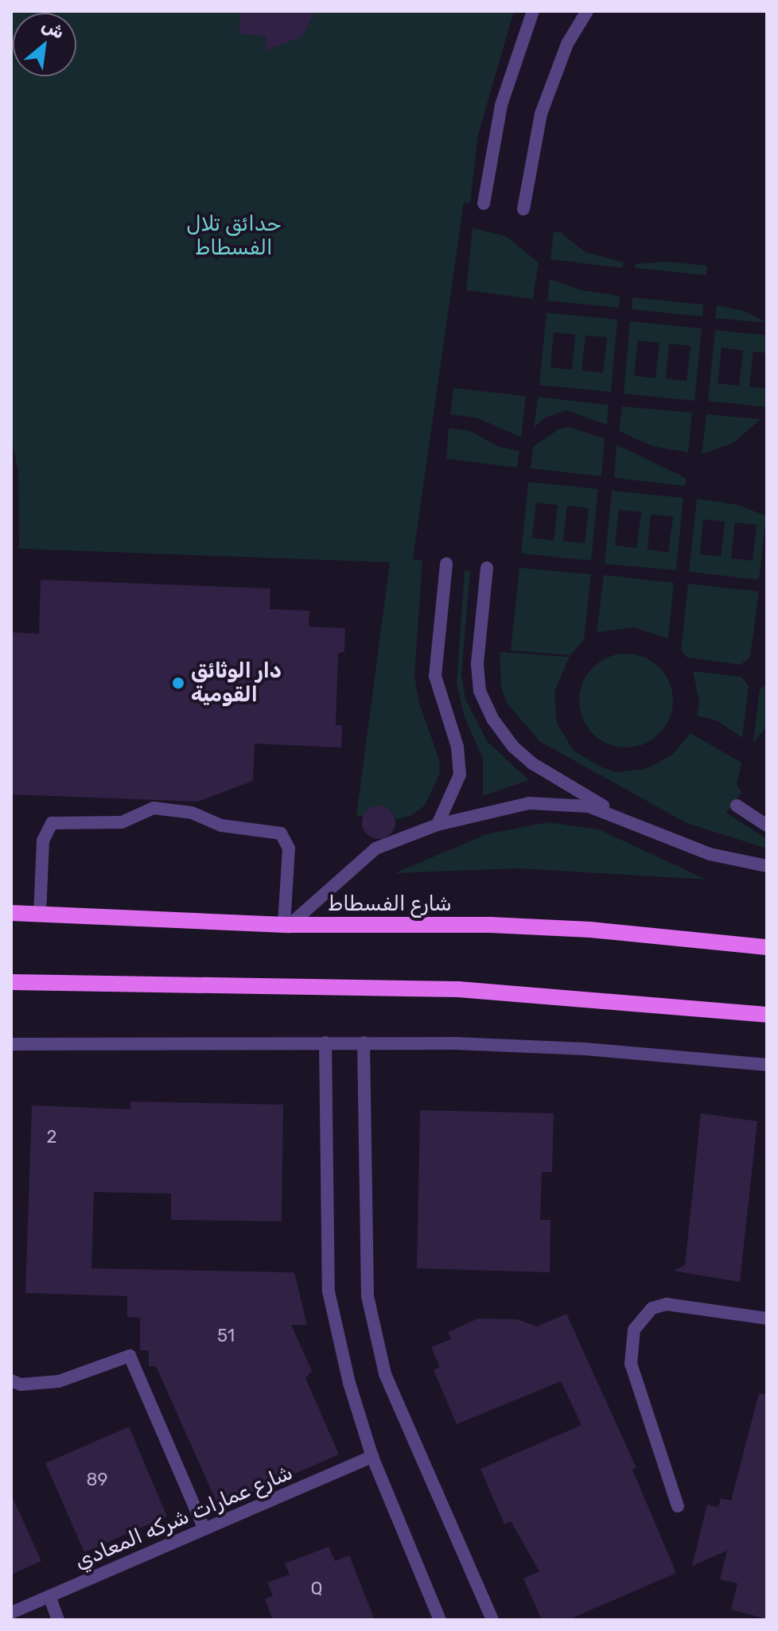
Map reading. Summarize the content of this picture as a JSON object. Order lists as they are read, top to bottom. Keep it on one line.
{"streets":{"main road":["شارع الفسطاط"],"street":["شارع عمارات شركه المعادي"]},"parks":["حدائق تلال الفسطاط"],"places":["دار الوثائق القومية"],"house_numbers":["2","51","89","Q"],"north":"top right"}
